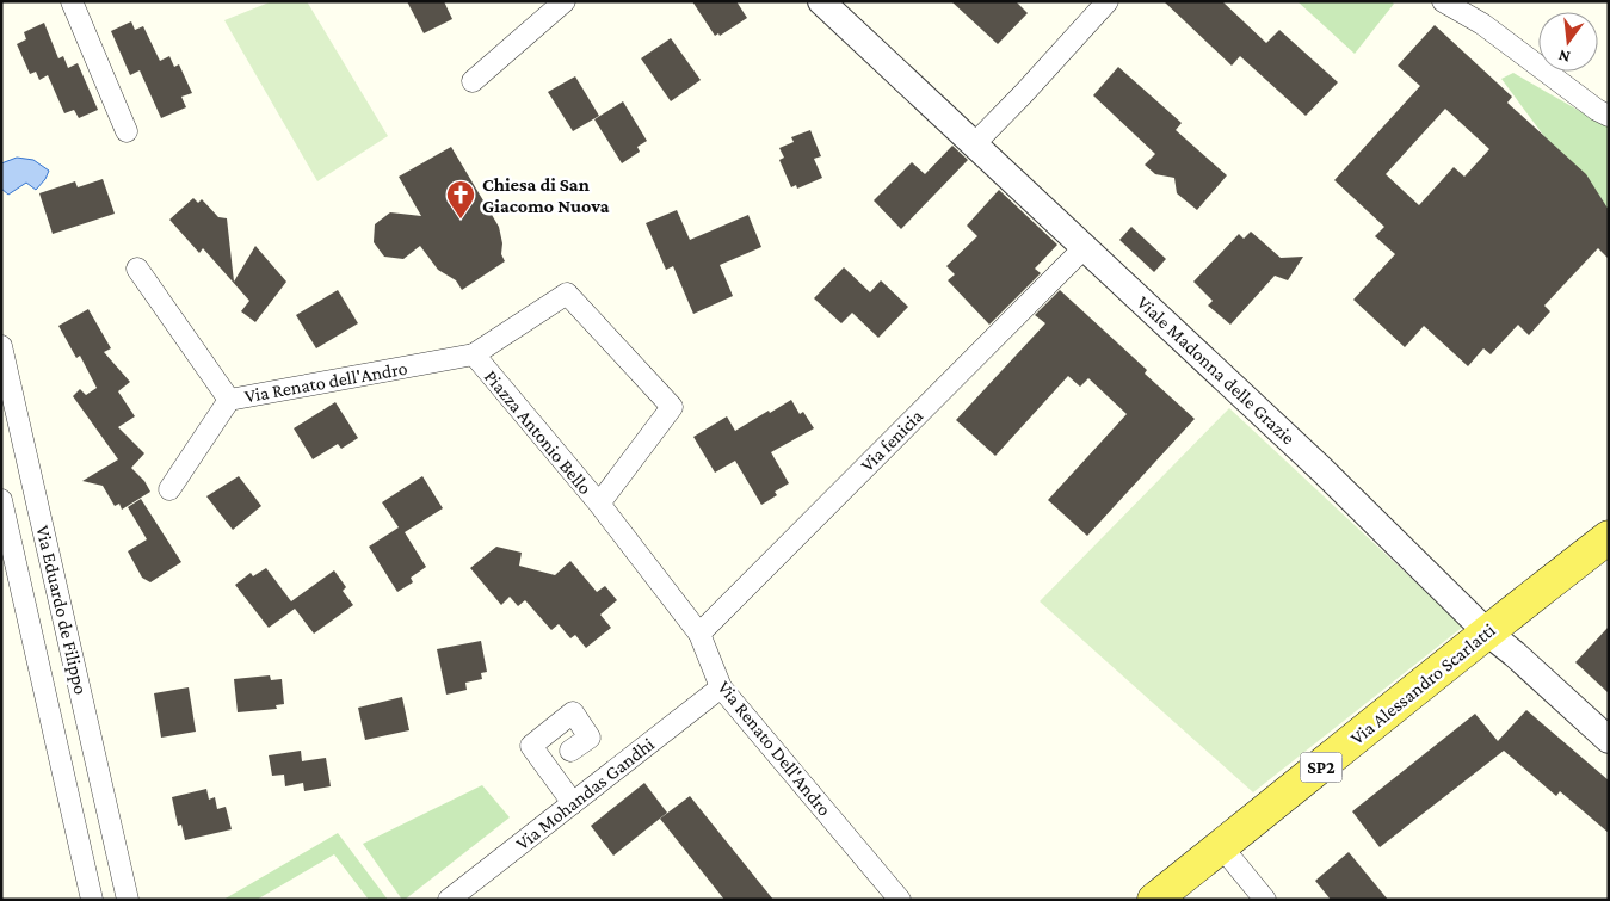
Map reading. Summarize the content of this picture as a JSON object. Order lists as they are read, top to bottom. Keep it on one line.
{"streets":{"main road":["Via Alessandro Scarlatti","SP2"],"street":["Viale Madonna delle Grazie","Via Renato dell'Andro","Piazza Antonio Bello","Via fenicia","Via Eduardo de Filippo","Via Renato Dell'Andro","Via Mohandas Gandhi"]},"crossings":[["Viale Madonna delle Grazie","Via fenicia"],["Viale Madonna delle Grazie","Via Alessandro Scarlatti"],["Via Renato dell'Andro","Piazza Antonio Bello"],["Piazza Antonio Bello","Via Renato Dell'Andro"],["Via fenicia","Via Renato Dell'Andro"],["Via Renato Dell'Andro","Via Mohandas Gandhi"]],"places":{"church":["Chiesa di San Giacomo Nuova"]},"north":"bottom"}
